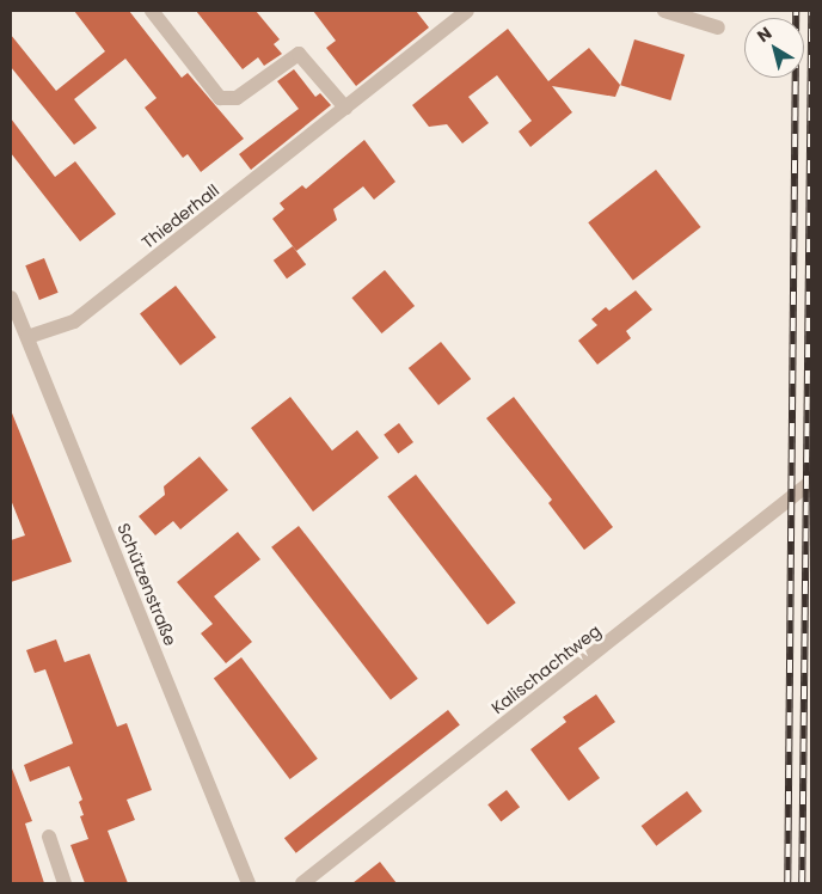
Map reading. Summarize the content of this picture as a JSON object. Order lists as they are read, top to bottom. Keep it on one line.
{"streets":{"street":["Thiederhall","Schützenstraße","Kalischachtweg"]},"crossings":[["Thiederhall","Schützenstraße"]],"north":"top left"}
